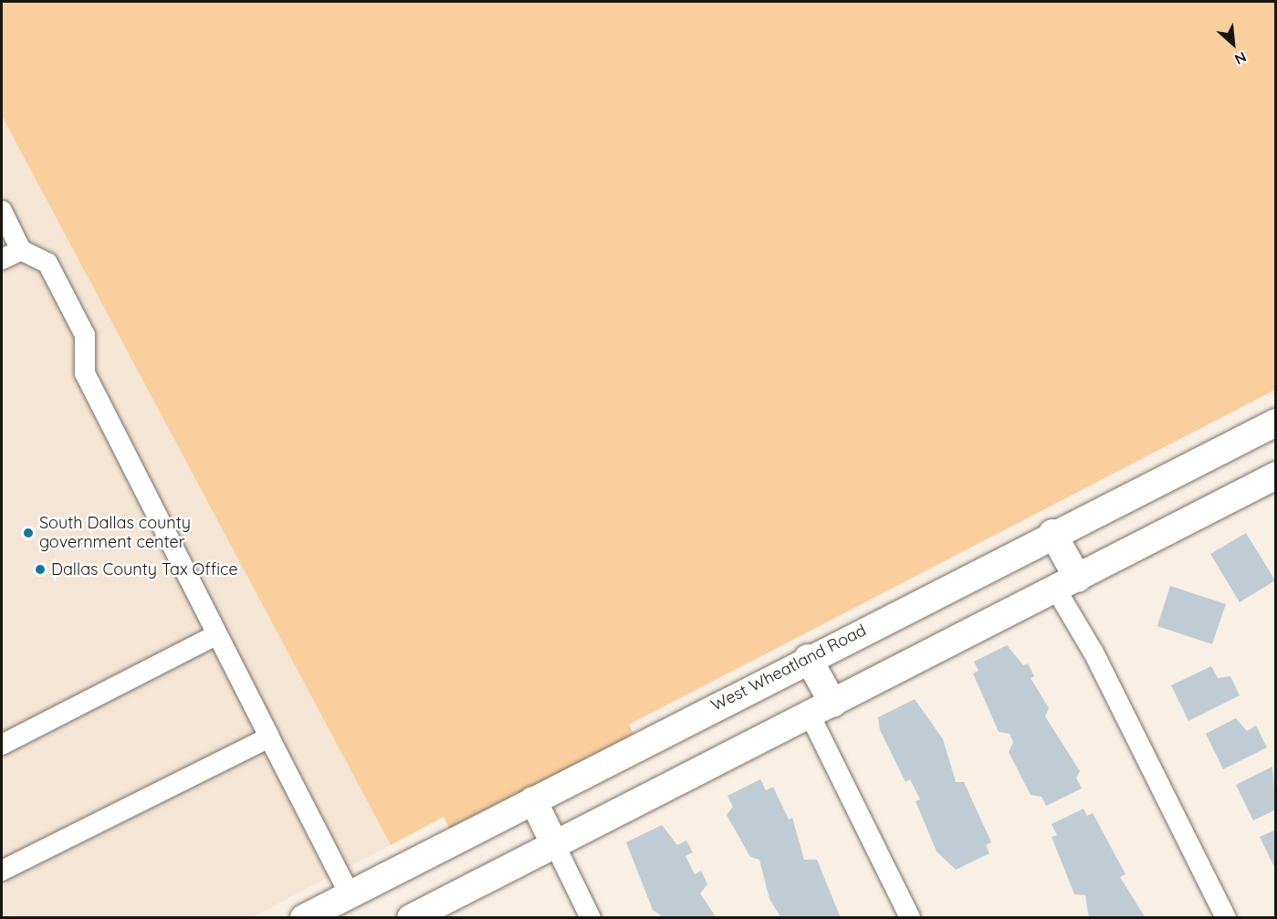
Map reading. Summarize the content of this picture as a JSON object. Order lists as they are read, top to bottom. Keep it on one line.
{"streets":{"main road":["West Wheatland Road"]},"places":["South Dallas county government center","Dallas County Tax Office"],"north":"bottom right"}
